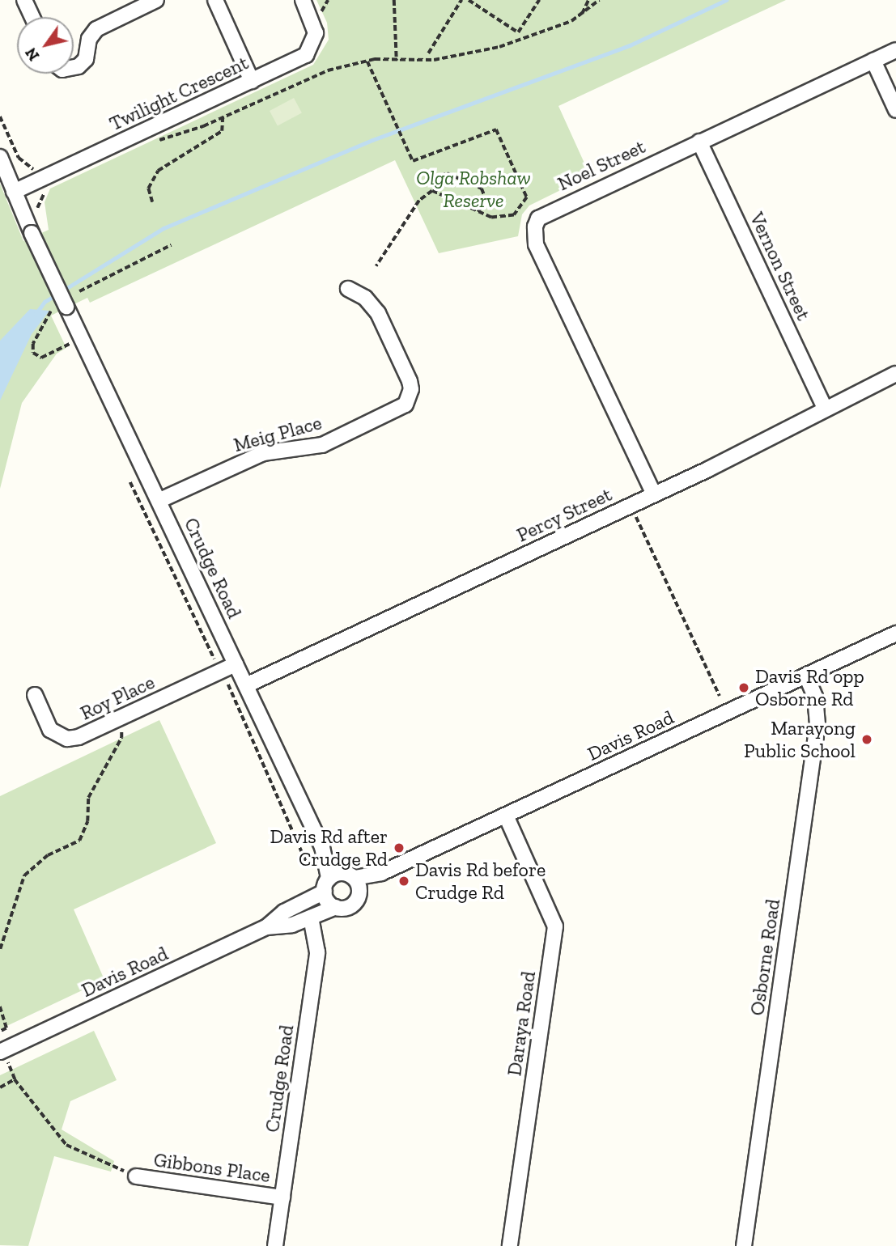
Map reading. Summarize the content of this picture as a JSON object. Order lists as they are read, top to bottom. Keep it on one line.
{"streets":{"street":["Twilight Crescent","Noel Street","Vernon Street","Meig Place","Percy Street","Crudge Road","Roy Place","Davis Road","Osborne Road","Daraya Road","Gibbons Place"]},"crossings":[["Twilight Crescent","Crudge Road"],["Noel Street","Vernon Street"],["Noel Street","Percy Street"],["Vernon Street","Percy Street"],["Meig Place","Crudge Road"],["Percy Street","Crudge Road"],["Crudge Road","Roy Place"],["Crudge Road","Davis Road"],["Crudge Road","Gibbons Place"],["Davis Road","Osborne Road"],["Davis Road","Daraya Road"]],"parks":["Olga Robshaw Reserve"],"places":["Davis Rd opp Osborne Rd","Marayong Public School","Davis Rd after Crudge Rd","Davis Rd before Crudge Rd"],"north":"bottom left"}
